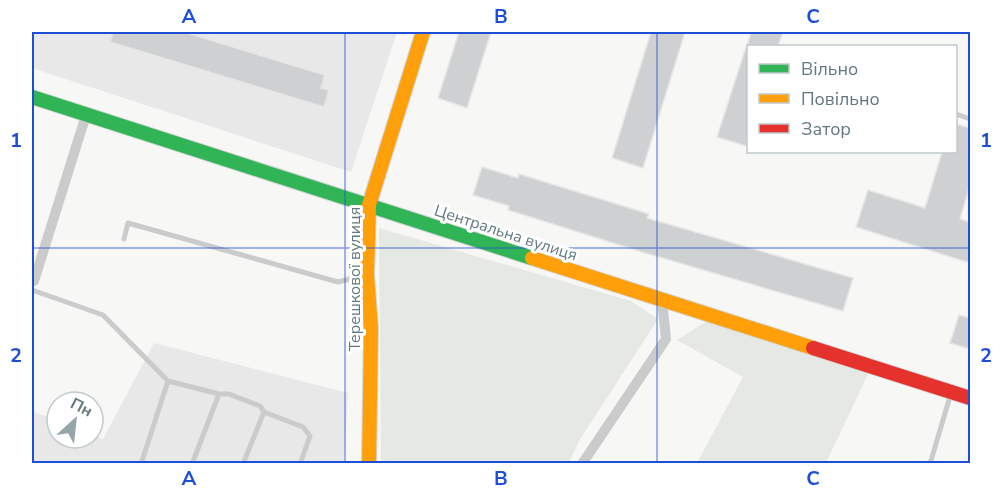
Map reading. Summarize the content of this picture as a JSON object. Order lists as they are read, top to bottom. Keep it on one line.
{"streets":{"main road":["Центральна вулиця","Терешкової вулиця"]},"crossings":[["Центральна вулиця","Терешкової вулиця"]],"legend":["Вільно","Повільно","Затор"],"north":"top right","grid":{"columns":["A","B","C"],"rows":["1","2"]}}
